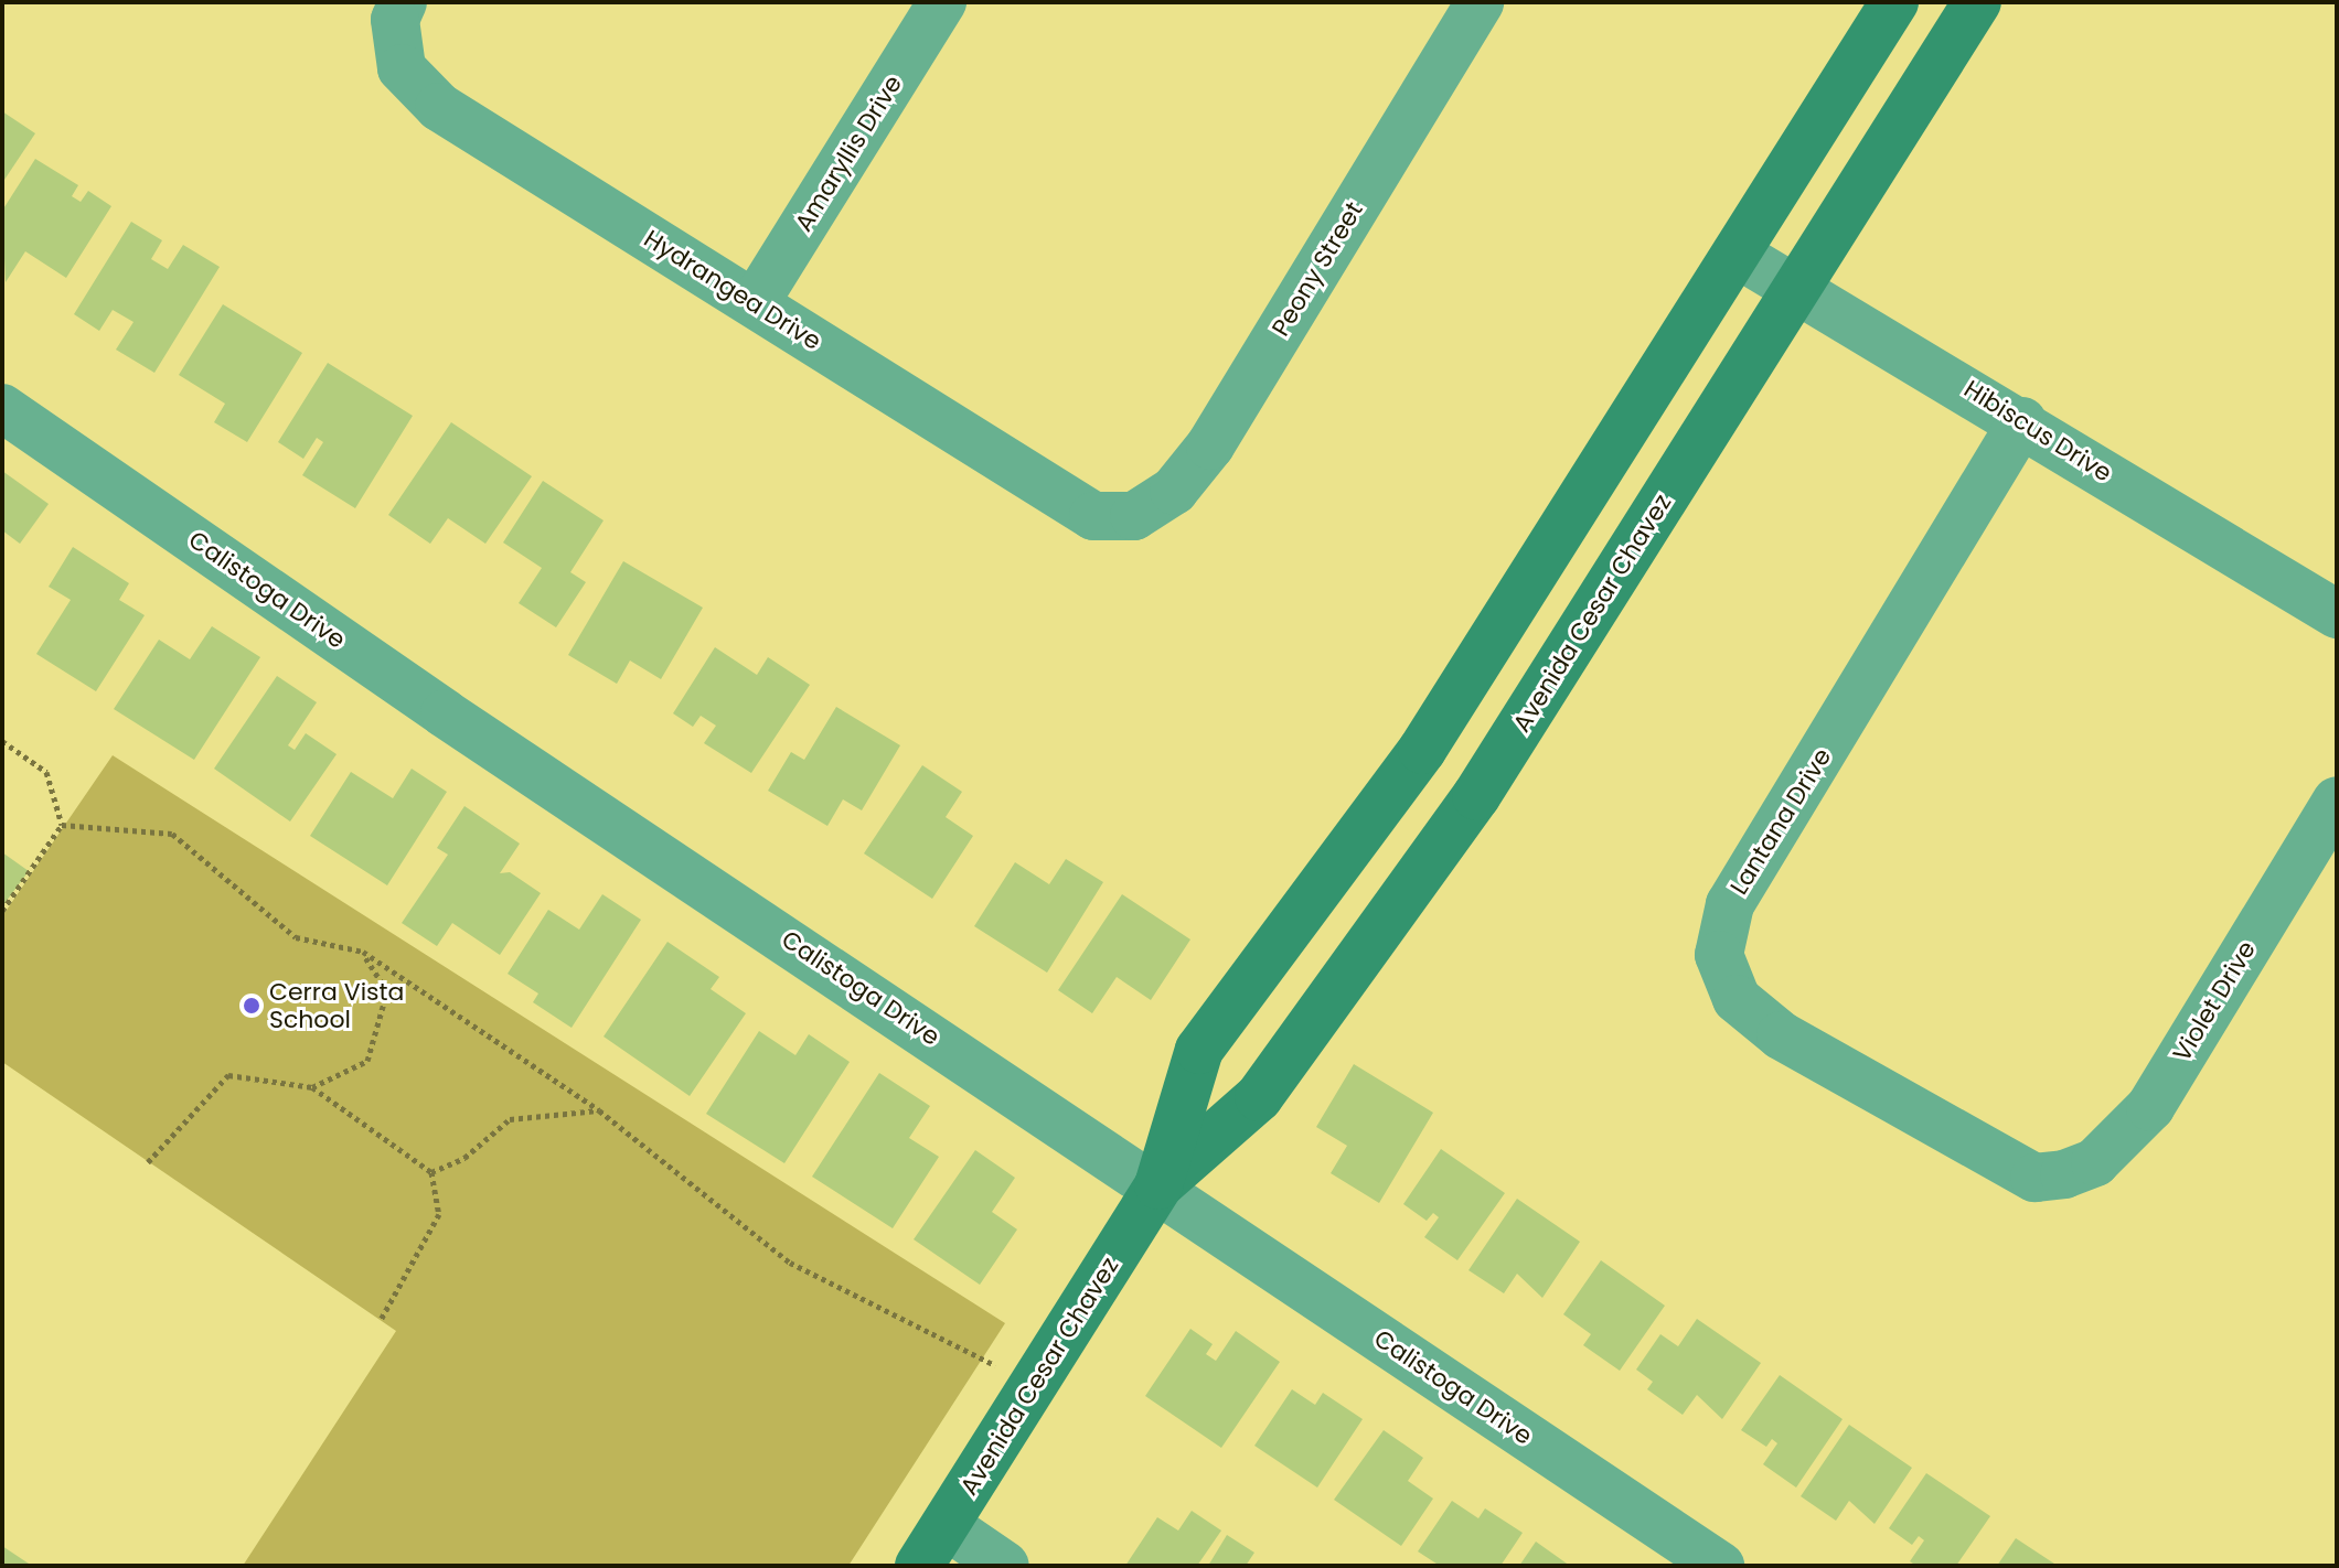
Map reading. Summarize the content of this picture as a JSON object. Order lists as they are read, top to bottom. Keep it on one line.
{"streets":{"street":["Amaryllis Drive","Peony Street","Hydrangea Drive","Hibiscus Drive","Calistoga Drive","Avenida Cesar Chavez","Lantana Drive","Violet Drive"]},"crossings":[["Amaryllis Drive","Hydrangea Drive"],["Peony Street","Hydrangea Drive"],["Hibiscus Drive","Avenida Cesar Chavez"],["Hibiscus Drive","Lantana Drive"],["Calistoga Drive","Avenida Cesar Chavez"],["Lantana Drive","Violet Drive"]],"places":["Cerra Vista School"]}
